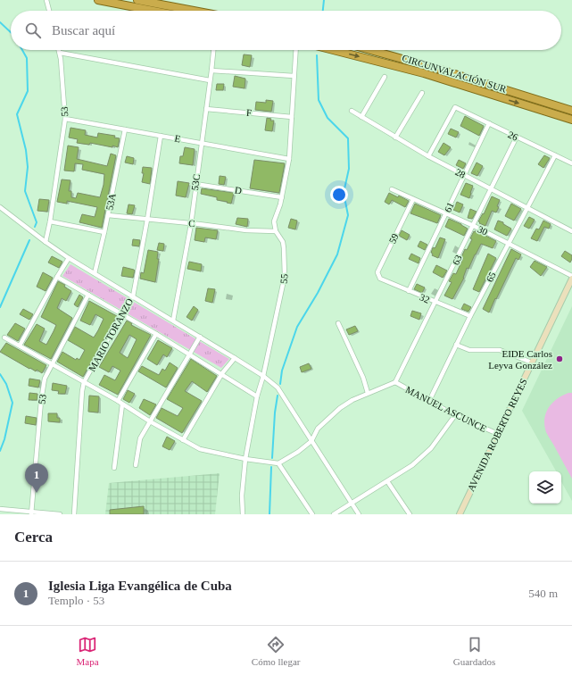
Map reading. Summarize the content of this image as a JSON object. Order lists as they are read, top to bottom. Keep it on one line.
{"streets":{"highway":["CIRCUNVALACIÓN SUR"],"main road":["AVENIDA ROBERTO REYES"],"street":["53","F","26","E","28","53C","D","53A","61","C","30","59","63","65","55","32","MARIO TORANZO","MANUEL ASCUNCE"]},"crossings":[["53","E"],["F","53C"],["F","55"],["26","28"],["26","61"],["26","63"],["26","65"],["E","53C"],["E","53A"],["E","55"],["E","MARIO TORANZO"],["28","61"],["28","63"],["28","65"],["53C","D"],["53C","C"],["D","55"],["53A","C"],["61","30"],["61","32"],["C","55"],["C","MARIO TORANZO"],["30","59"],["30","63"],["30","65"],["30","AVENIDA ROBERTO REYES"],["59","32"],["63","32"],["63","MANUEL ASCUNCE"],["65","32"],["65","MANUEL ASCUNCE"],["MANUEL ASCUNCE","AVENIDA ROBERTO REYES"]],"places":["EIDE Carlos Leyva González"],"page":{"search":"Buscar aquí","pins":"1","heading":"Cerca","list":[{"mark":"1","name":"Iglesia Liga Evangélica de Cuba","note":"Templo · 53","value":"540 m"}],"nav":["Mapa","Cómo llegar","Guardados"]}}
